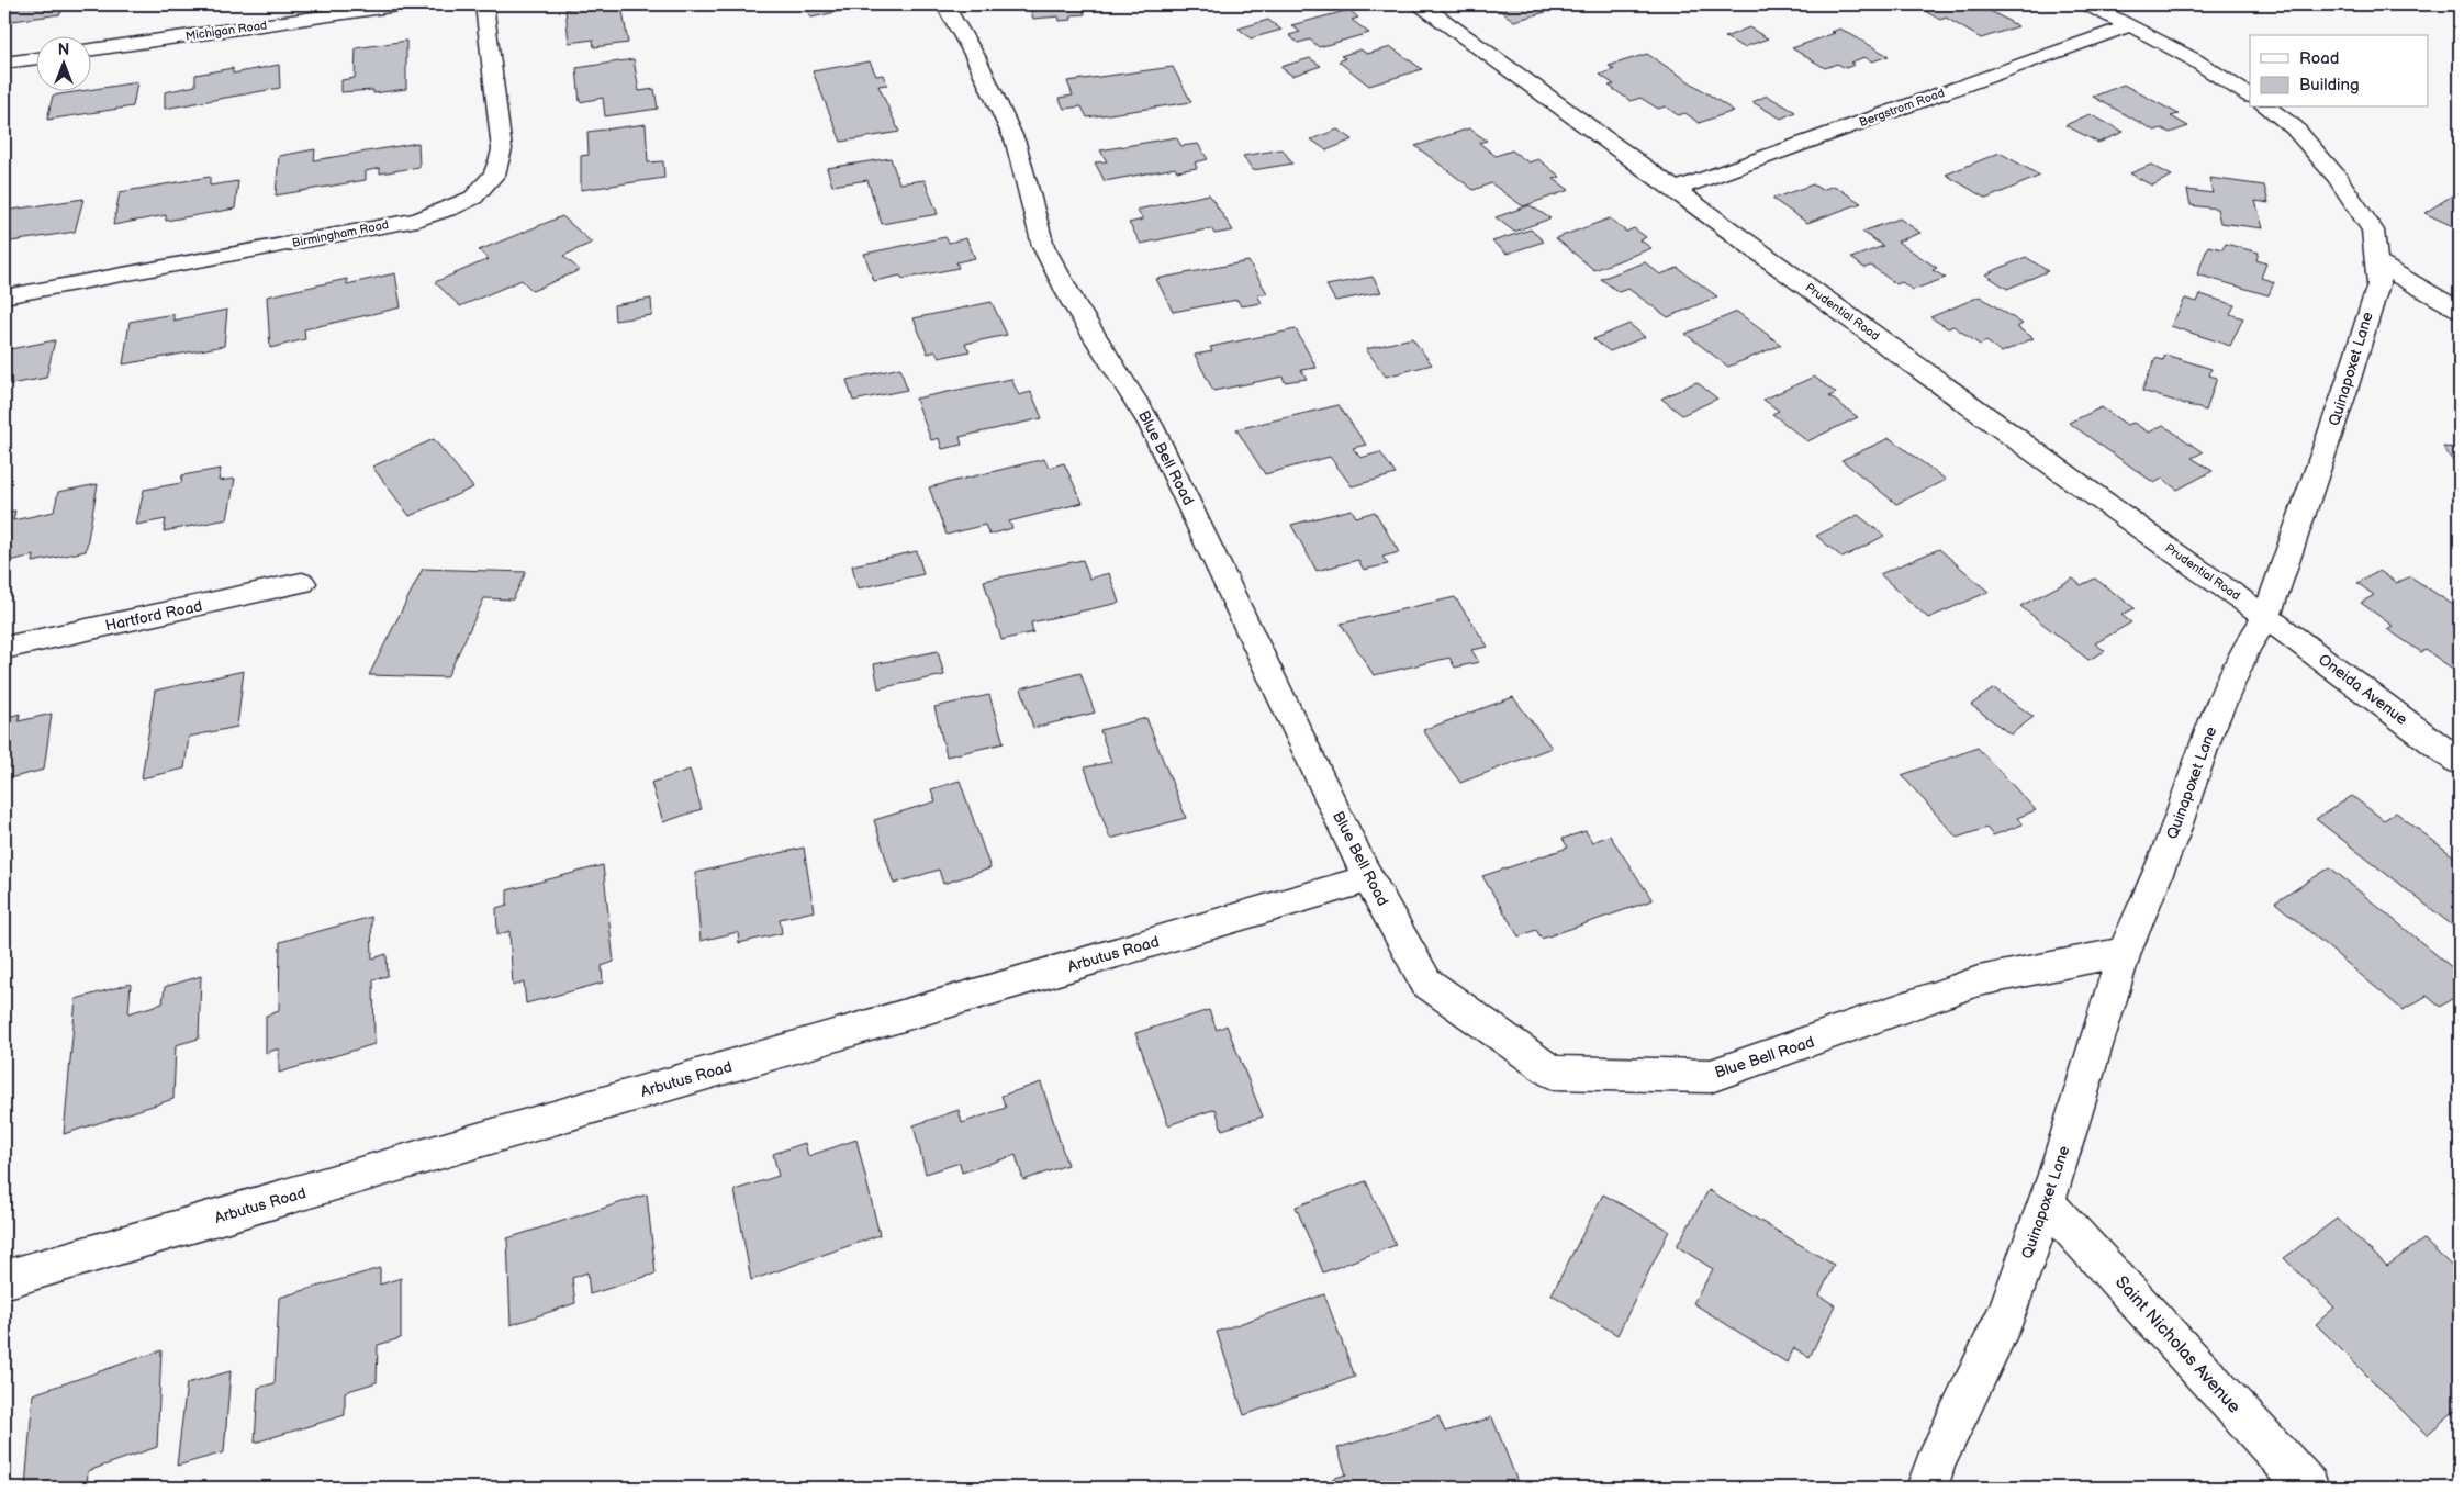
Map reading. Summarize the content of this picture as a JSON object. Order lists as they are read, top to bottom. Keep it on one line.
{"streets":{"street":["Michigan Road","Bergstrom Road","Birmingham Road","Prudential Road","Quinapoxet Lane","Blue Bell Road","Hartford Road","Oneida Avenue","Arbutus Road","Saint Nicholas Avenue"]},"crossings":[["Bergstrom Road","Prudential Road"],["Prudential Road","Quinapoxet Lane"],["Prudential Road","Oneida Avenue"],["Quinapoxet Lane","Blue Bell Road"],["Quinapoxet Lane","Oneida Avenue"],["Quinapoxet Lane","Saint Nicholas Avenue"],["Blue Bell Road","Arbutus Road"]],"legend":["Road","Building"],"north":"top"}
